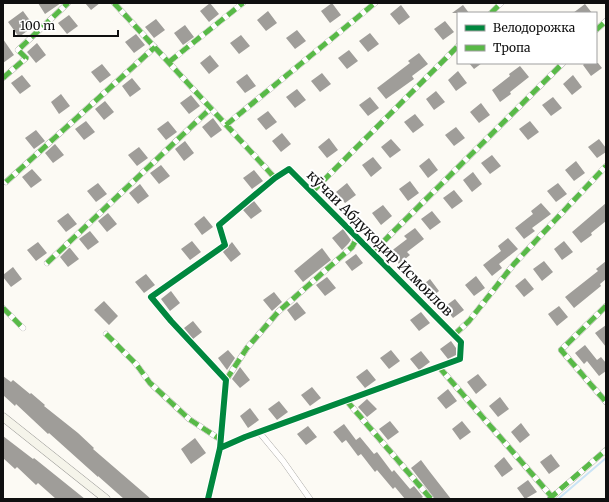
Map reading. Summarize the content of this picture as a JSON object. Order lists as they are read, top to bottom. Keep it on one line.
{"streets":{"street":["кӯчаи Абдуқодир Исмоилов"]},"legend":["Велодорожка","Тропа"],"scale_bar":"100 m"}
